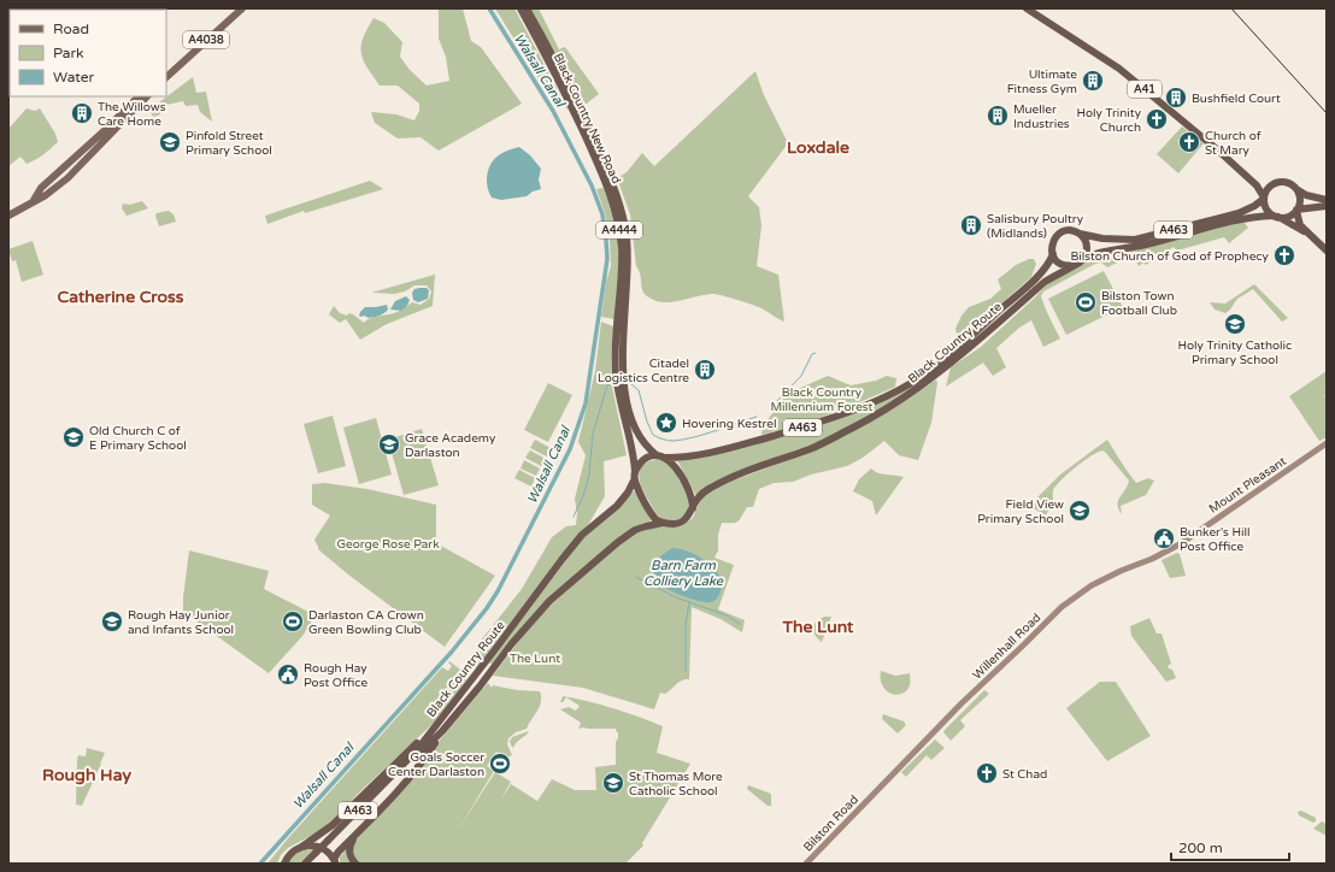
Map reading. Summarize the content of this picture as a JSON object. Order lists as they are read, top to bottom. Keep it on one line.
{"streets":{"highway":["A41","Black Country New Road","A4444","A463","Black Country Route"],"main road":["A4038","Mount Pleasant","Willenhall Road","Bilston Road"]},"crossings":[["A41","A463"],["Black Country New Road","A463"],["Black Country New Road","Black Country Route"],["A463","Black Country Route"],["Mount Pleasant","Willenhall Road"],["Willenhall Road","Bilston Road"]],"districts":["Loxdale","Catherine Cross","The Lunt","Rough Hay"],"water":["Walsall Canal","Barn Farm Colliery Lake"],"parks":["Black Country Millennium Forest","George Rose Park","The Lunt"],"places":{"building":["Ultimate Fitness Gym","Bushfield Court","The Willows Care Home","Mueller Industries","Salisbury Poultry (Midlands)","Citadel Logistics Centre"],"church":["Holy Trinity Church","Church of St Mary","Bilston Church of God of Prophecy","St Chad"],"school or university":["Pinfold Street Primary School","Holy Trinity Catholic Primary School","Old Church C of E Primary School","Grace Academy Darlaston","Field View Primary School","Rough Hay Junior and Infants School","St Thomas More Catholic School"],"sports":["Bilston Town Football Club","Darlaston CA Crown Green Bowling Club","Goals Soccer Center Darlaston"],"place":["Hovering Kestrel"],"public building":["Bunker's Hill Post Office","Rough Hay Post Office"]},"legend":["Road","Park","Water"],"scale_bar":"200 m"}
